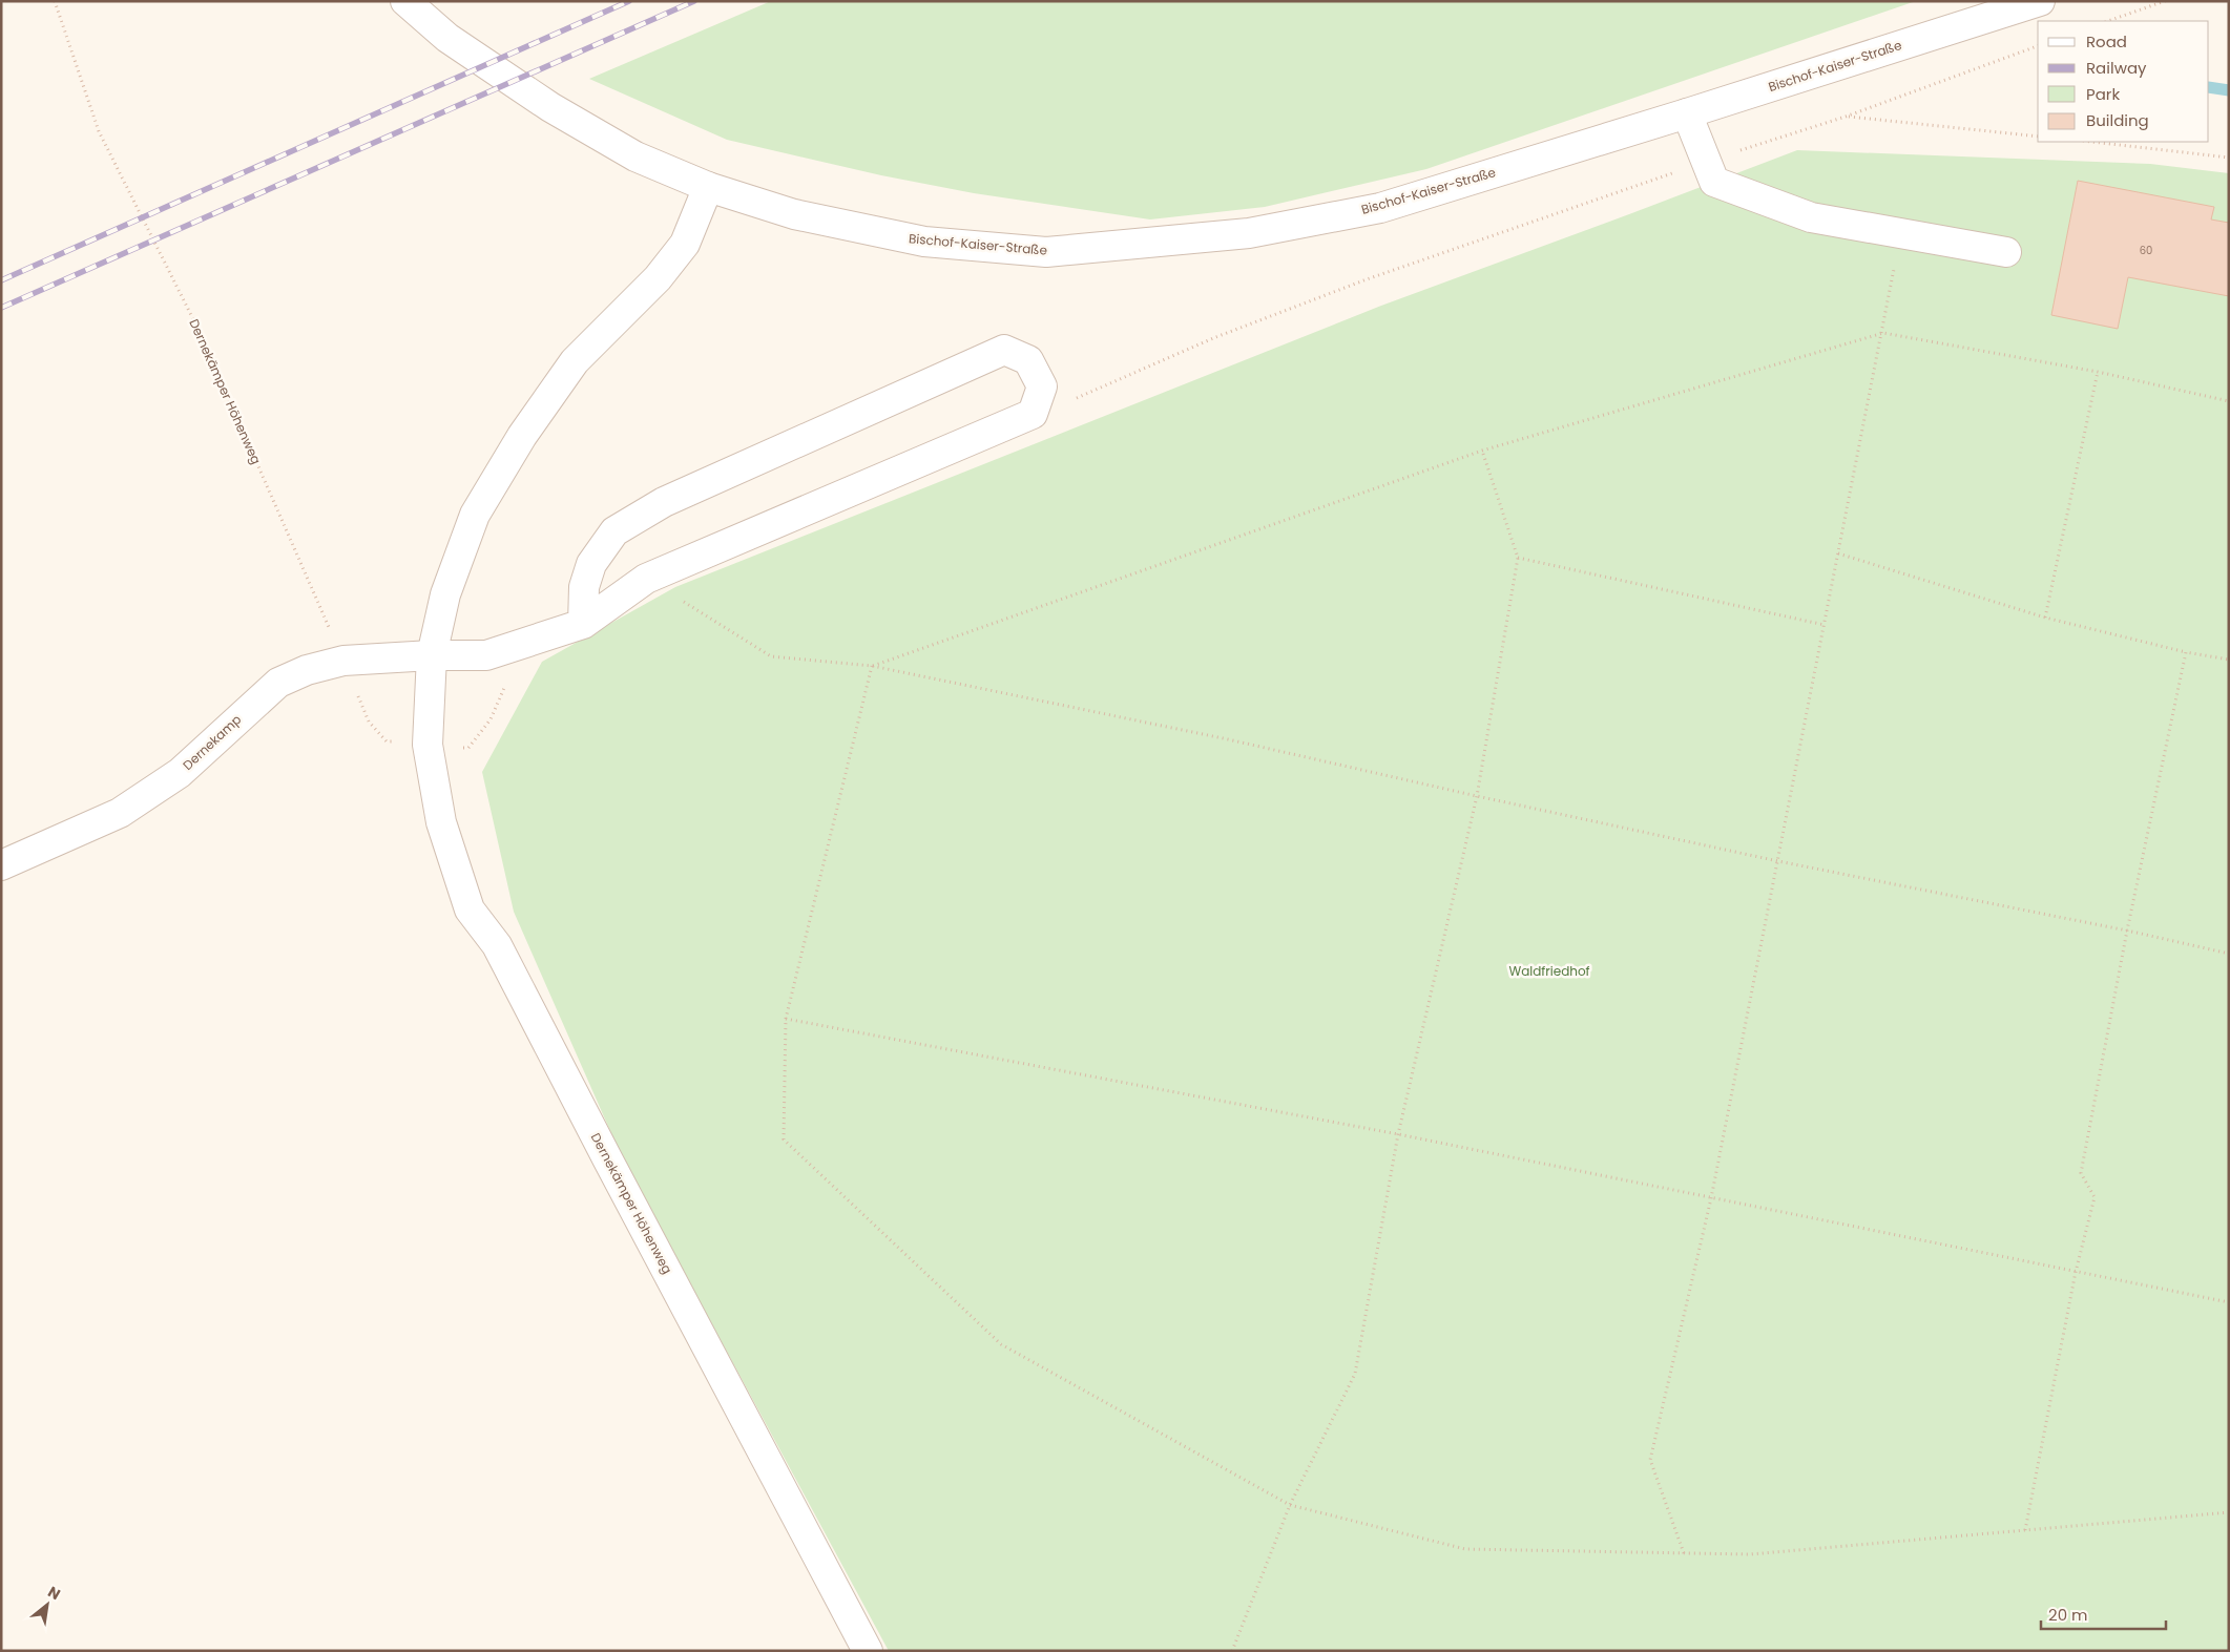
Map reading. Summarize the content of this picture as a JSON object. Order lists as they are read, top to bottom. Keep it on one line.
{"streets":{"street":["Bischof-Kaiser-Straße","Dernekämper Höhenweg","Dernekamp"]},"crossings":[["Bischof-Kaiser-Straße","Dernekämper Höhenweg"],["Dernekämper Höhenweg","Dernekamp"]],"parks":["Waldfriedhof"],"house_numbers":["60"],"legend":["Road","Railway","Park","Building"],"scale_bar":"20 m","north":"top right"}
